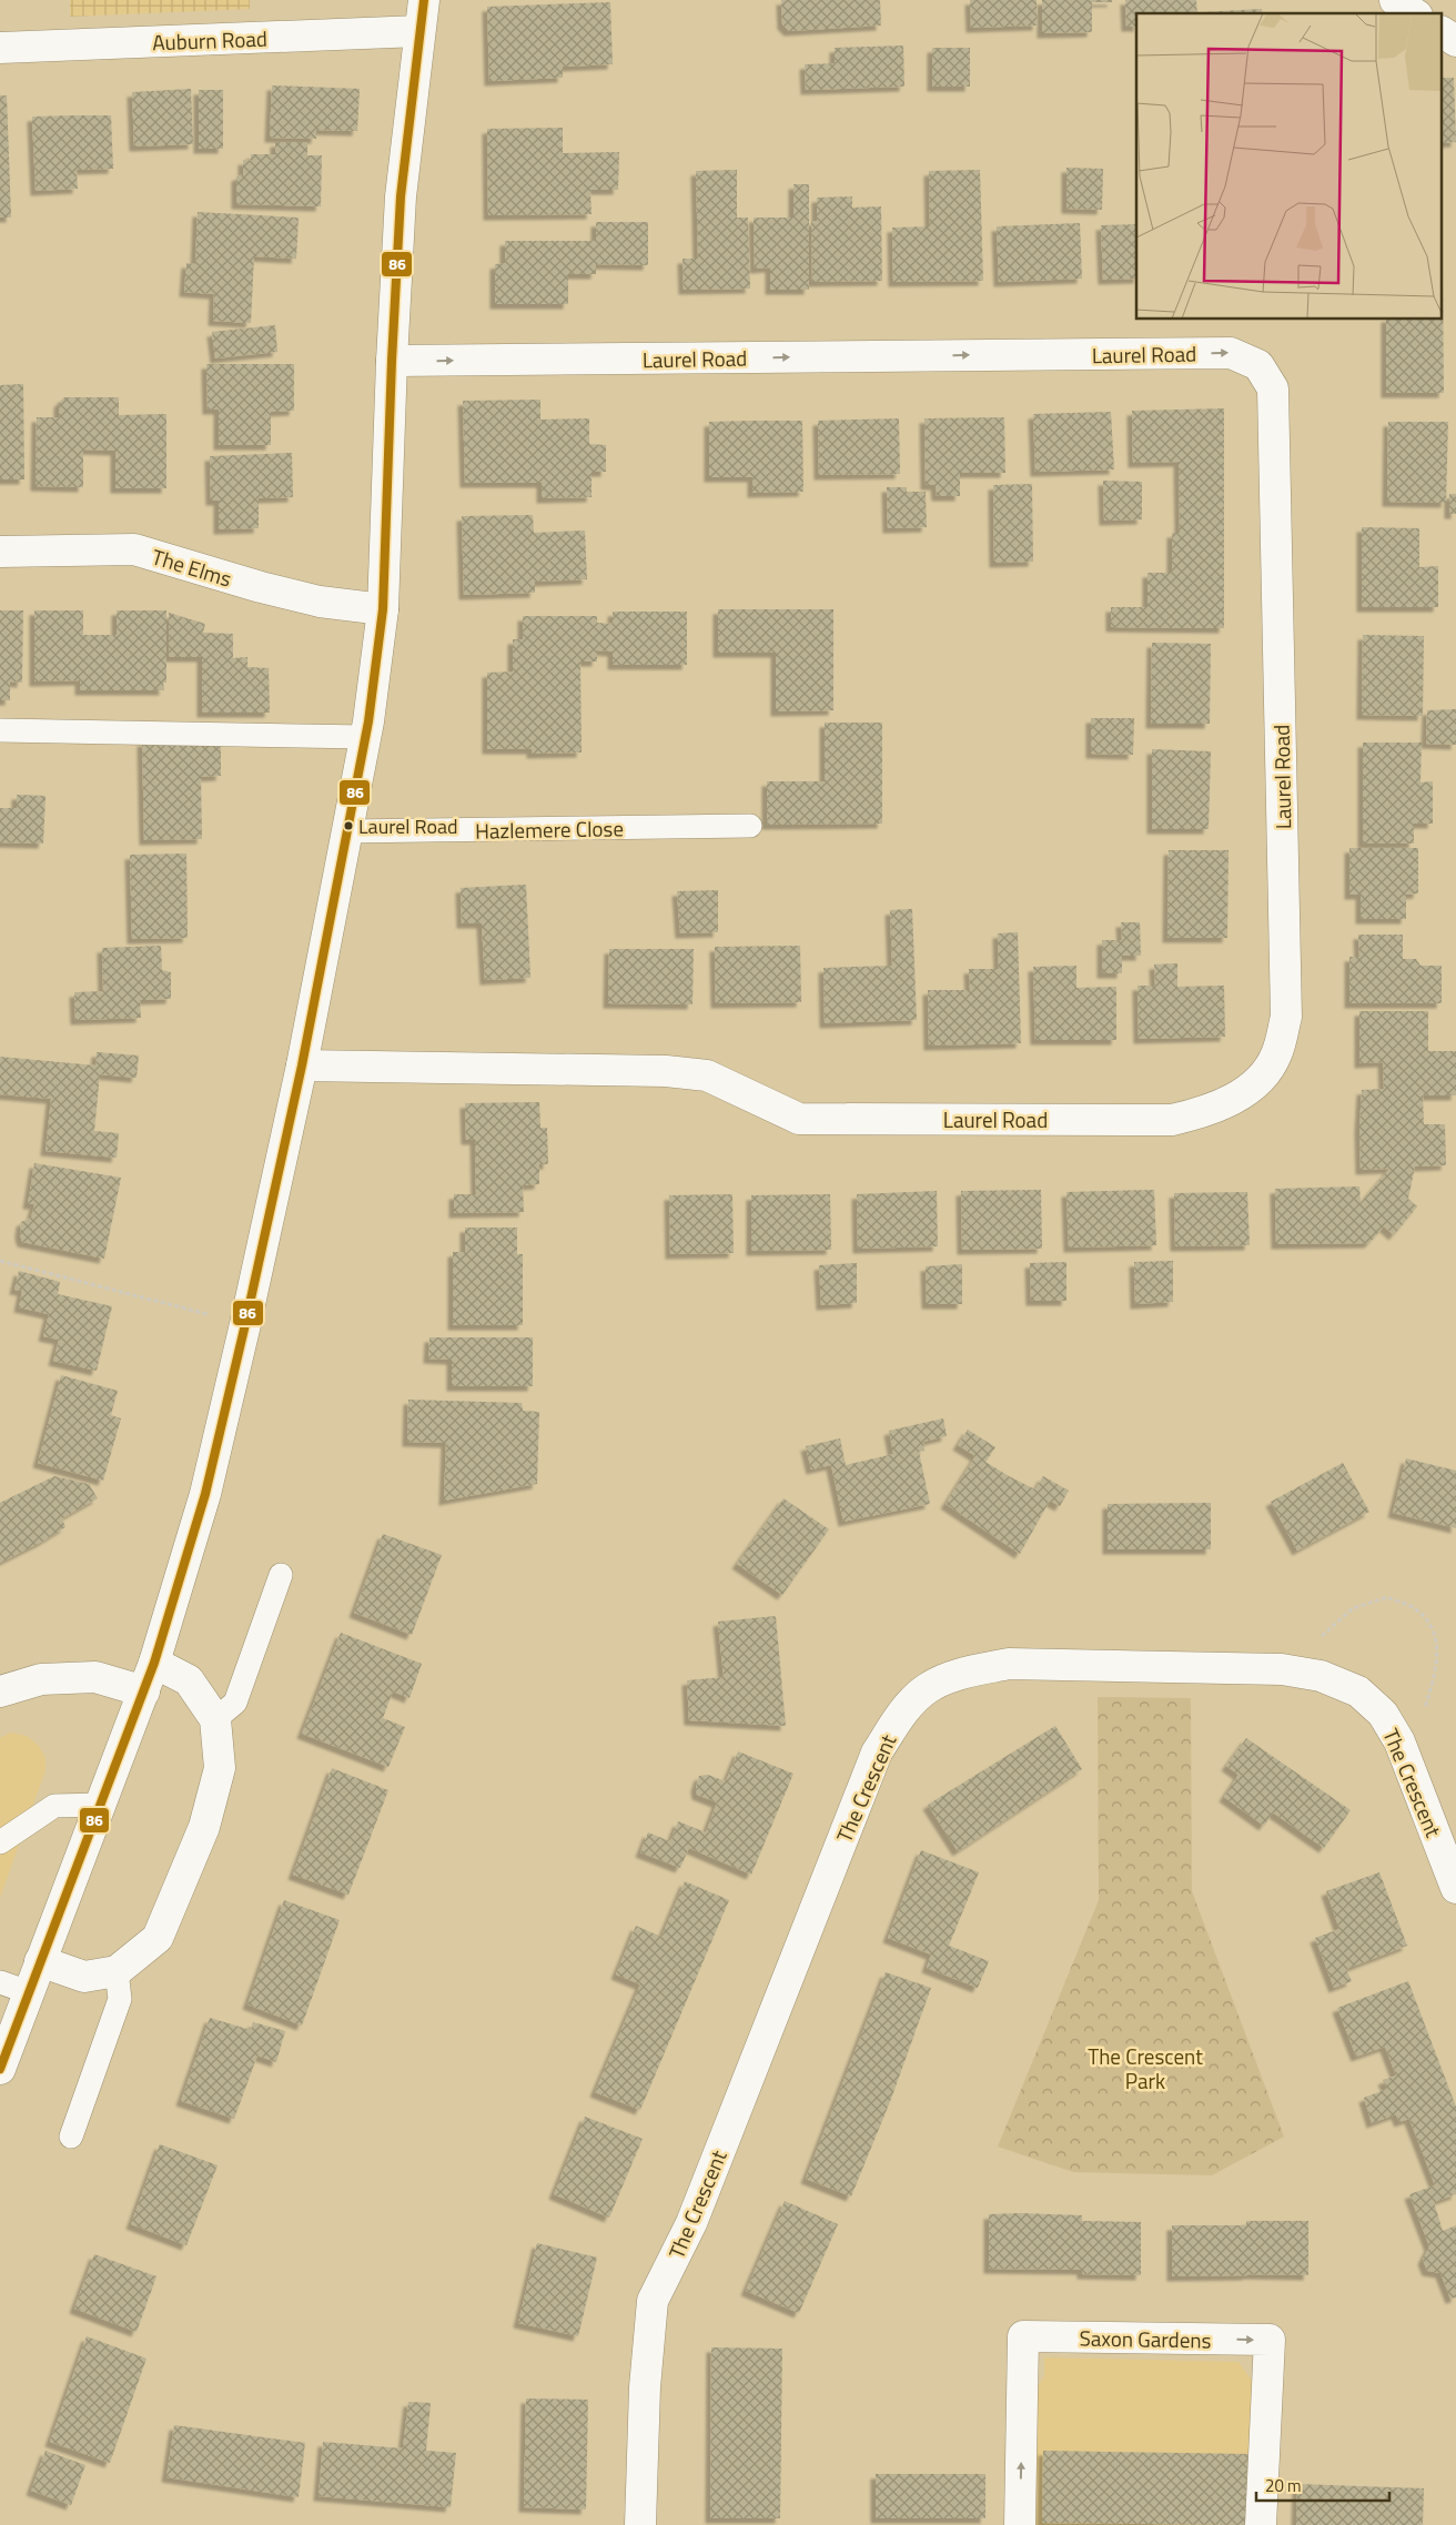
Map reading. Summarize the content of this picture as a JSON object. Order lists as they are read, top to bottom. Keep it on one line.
{"streets":{"street":["Auburn Road","Laurel Road","The Elms","The Crescent","Saxon Gardens"],"lane":["Hazlemere Close"]},"parks":["The Crescent Park"],"places":["Laurel Road"],"lines":["transit line 86"],"scale_bar":"20 m"}
